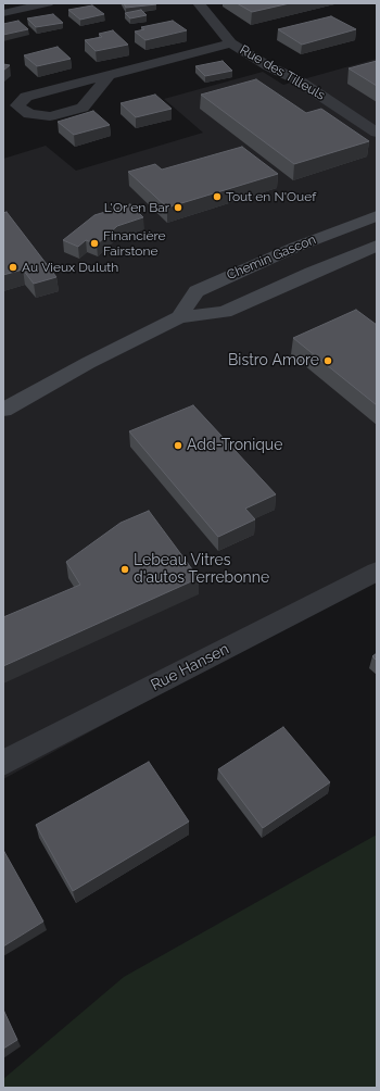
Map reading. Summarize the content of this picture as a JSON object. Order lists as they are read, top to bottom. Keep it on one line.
{"streets":{"main road":["Chemin Gascon"],"street":["Rue des Tilleuls","Rue Hansen"]},"places":["Tout en N'Ouef","L'Or en Bar","Financière Fairstone","Au Vieux Duluth","Bistro Amore","Add-Tronique","Lebeau Vitres d'autos Terrebonne"]}
